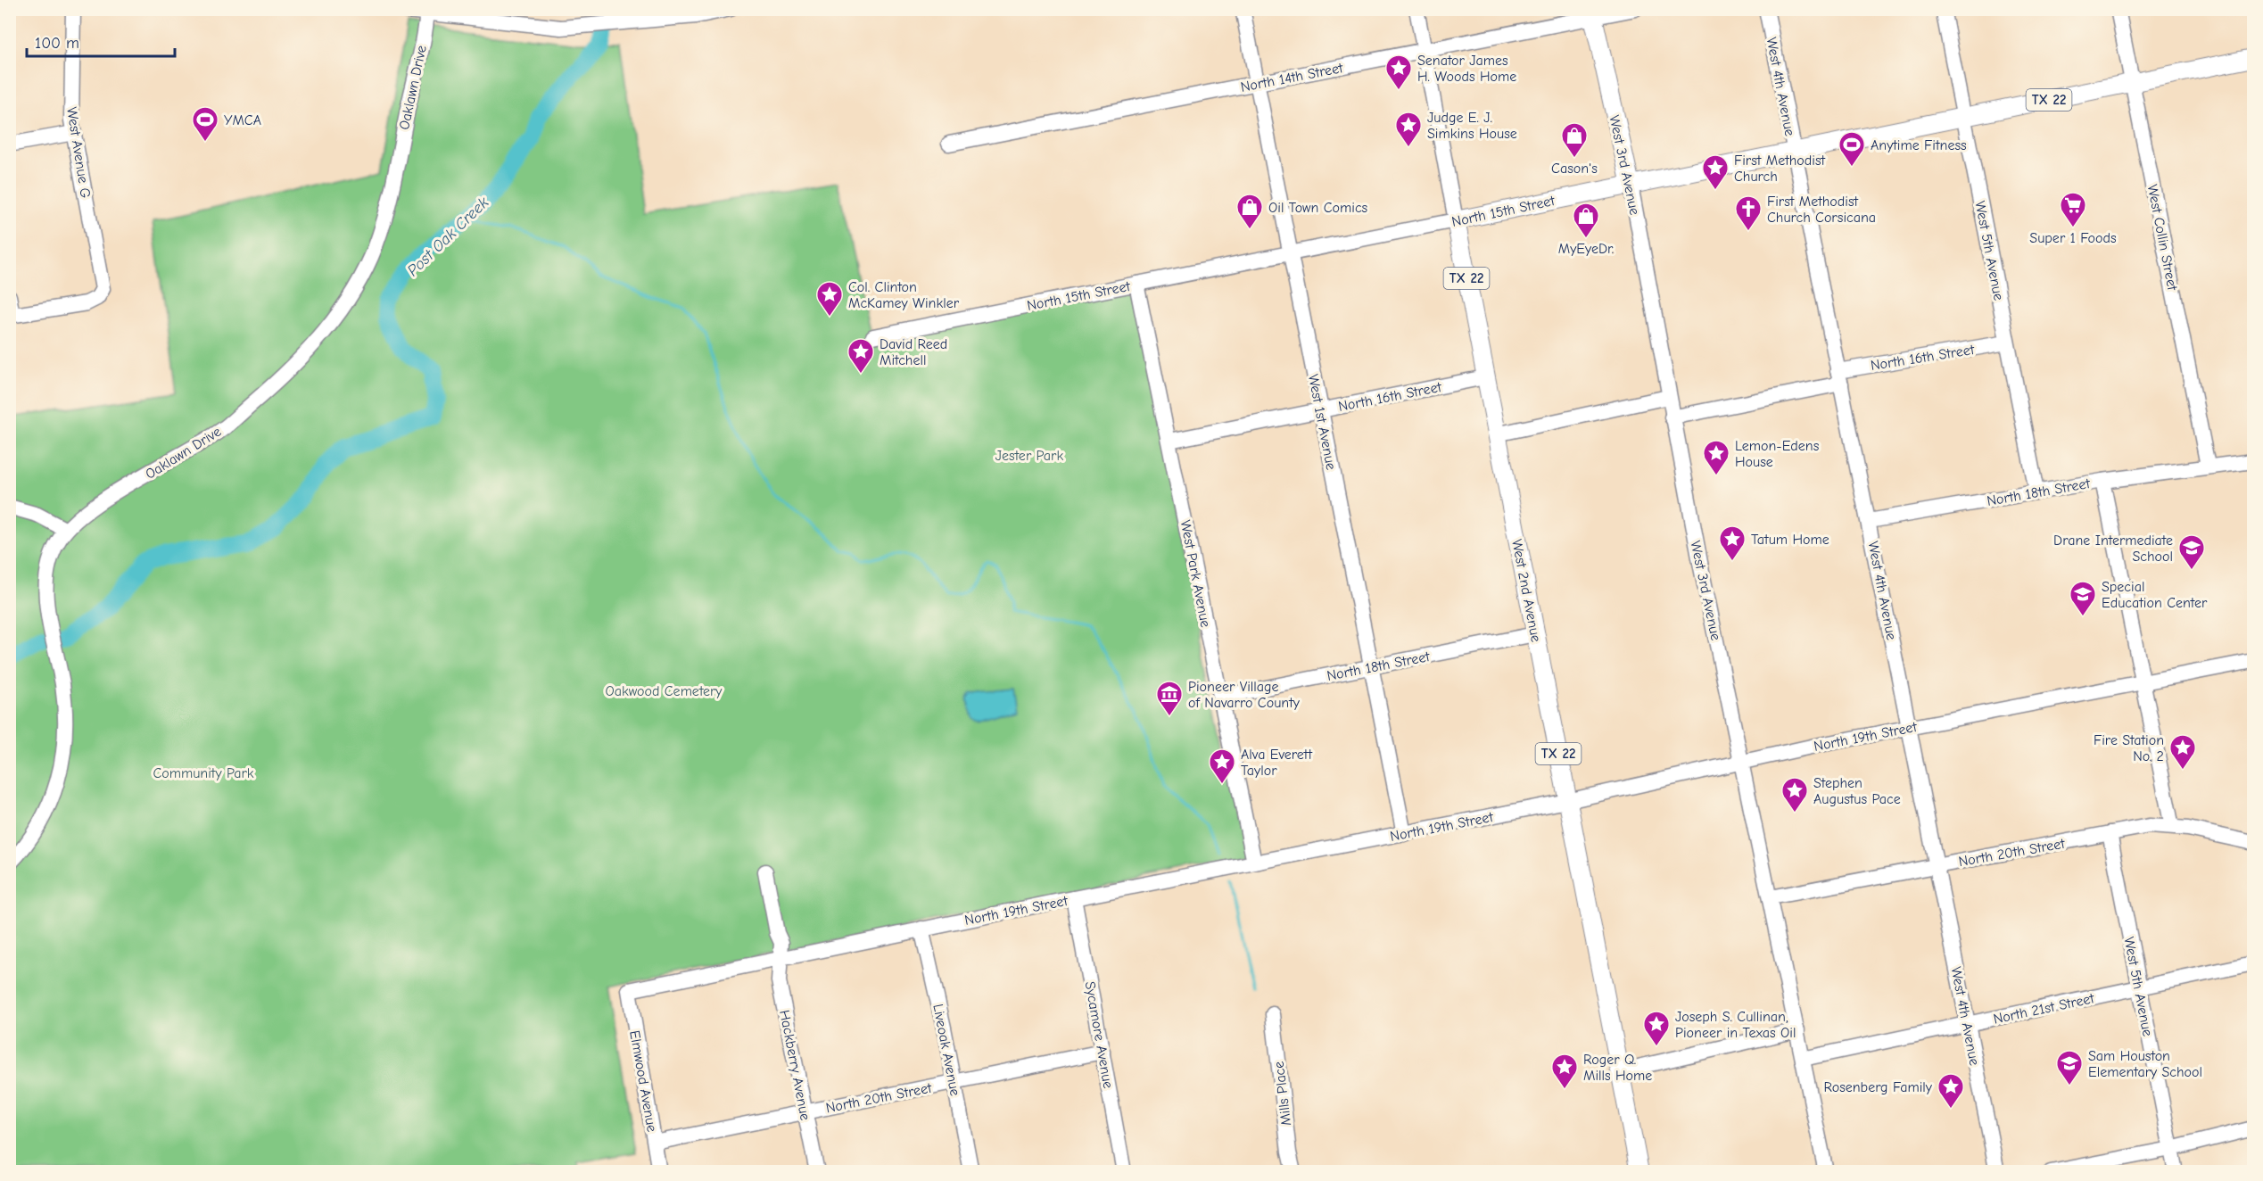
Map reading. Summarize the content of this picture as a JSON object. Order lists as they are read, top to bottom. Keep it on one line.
{"streets":{"main road":["TX 22","West 3rd Avenue","North 15th Street","West 2nd Avenue"],"street":["North 14th Street","West 4th Avenue","Oaklawn Drive","West Avenue G","West Collin Street","West 5th Avenue","North 16th Street","West 1st Avenue","North 18th Street","West Park Avenue","North 19th Street","North 20th Street","North 21st Street","Sycamore Avenue","Liveoak Avenue","Hackberry Avenue","Elmwood Avenue","Mills Place"]},"crossings":[["North 14th Street","West 3rd Avenue"],["North 14th Street","West 1st Avenue"],["North 14th Street","West 2nd Avenue"],["West 4th Avenue","North 15th Street"],["West 4th Avenue","North 16th Street"],["West 4th Avenue","North 18th Street"],["West 4th Avenue","North 19th Street"],["West 4th Avenue","North 20th Street"],["West 4th Avenue","North 21st Street"],["TX 22","North 15th Street"],["TX 22","West Collin Street"],["West 3rd Avenue","North 15th Street"],["West 3rd Avenue","North 16th Street"],["West 3rd Avenue","North 19th Street"],["West 3rd Avenue","North 20th Street"],["West 3rd Avenue","North 21st Street"],["North 15th Street","West Collin Street"],["North 15th Street","West 5th Avenue"],["North 15th Street","West 1st Avenue"],["North 15th Street","West Park Avenue"],["North 15th Street","West 2nd Avenue"],["West Collin Street","North 18th Street"],["West 5th Avenue","North 16th Street"],["West 5th Avenue","North 18th Street"],["West 5th Avenue","North 20th Street"],["West 5th Avenue","North 21st Street"],["North 16th Street","West 1st Avenue"],["North 16th Street","West Park Avenue"],["North 16th Street","West 2nd Avenue"],["West 1st Avenue","North 18th Street"],["West 1st Avenue","North 19th Street"],["North 18th Street","West Park Avenue"],["North 18th Street","West 2nd Avenue"],["West Park Avenue","North 19th Street"],["West 2nd Avenue","North 19th Street"],["North 19th Street","Sycamore Avenue"],["North 19th Street","Liveoak Avenue"],["North 19th Street","Hackberry Avenue"],["North 19th Street","Elmwood Avenue"],["North 20th Street","Sycamore Avenue"],["North 20th Street","Liveoak Avenue"],["North 20th Street","Hackberry Avenue"],["North 20th Street","Elmwood Avenue"]],"water":["Post Oak Creek"],"parks":["Jester Park","Oakwood Cemetery","Community Park"],"places":{"place":["Senator James H. Woods Home","Judge E. J. Simkins House","First Methodist Church","Col. Clinton McKamey Winkler","David Reed Mitchell","Lemon-Edens House","Tatum Home","Fire Station No. 2","Alva Everett Taylor","Stephen Augustus Pace","Joseph S. Cullinan, Pioneer in Texas Oil","Roger Q. Mills Home","Rosenberg Family"],"sports":["YMCA","Anytime Fitness"],"shop":["Cason's","Oil Town Comics","MyEyeDr."],"supermarket":["Super 1 Foods"],"church":["First Methodist Church Corsicana"],"school or university":["Drane Intermediate School","Special Education Center","Sam Houston Elementary School"],"museum":["Pioneer Village of Navarro County"]},"scale_bar":"100 m"}
